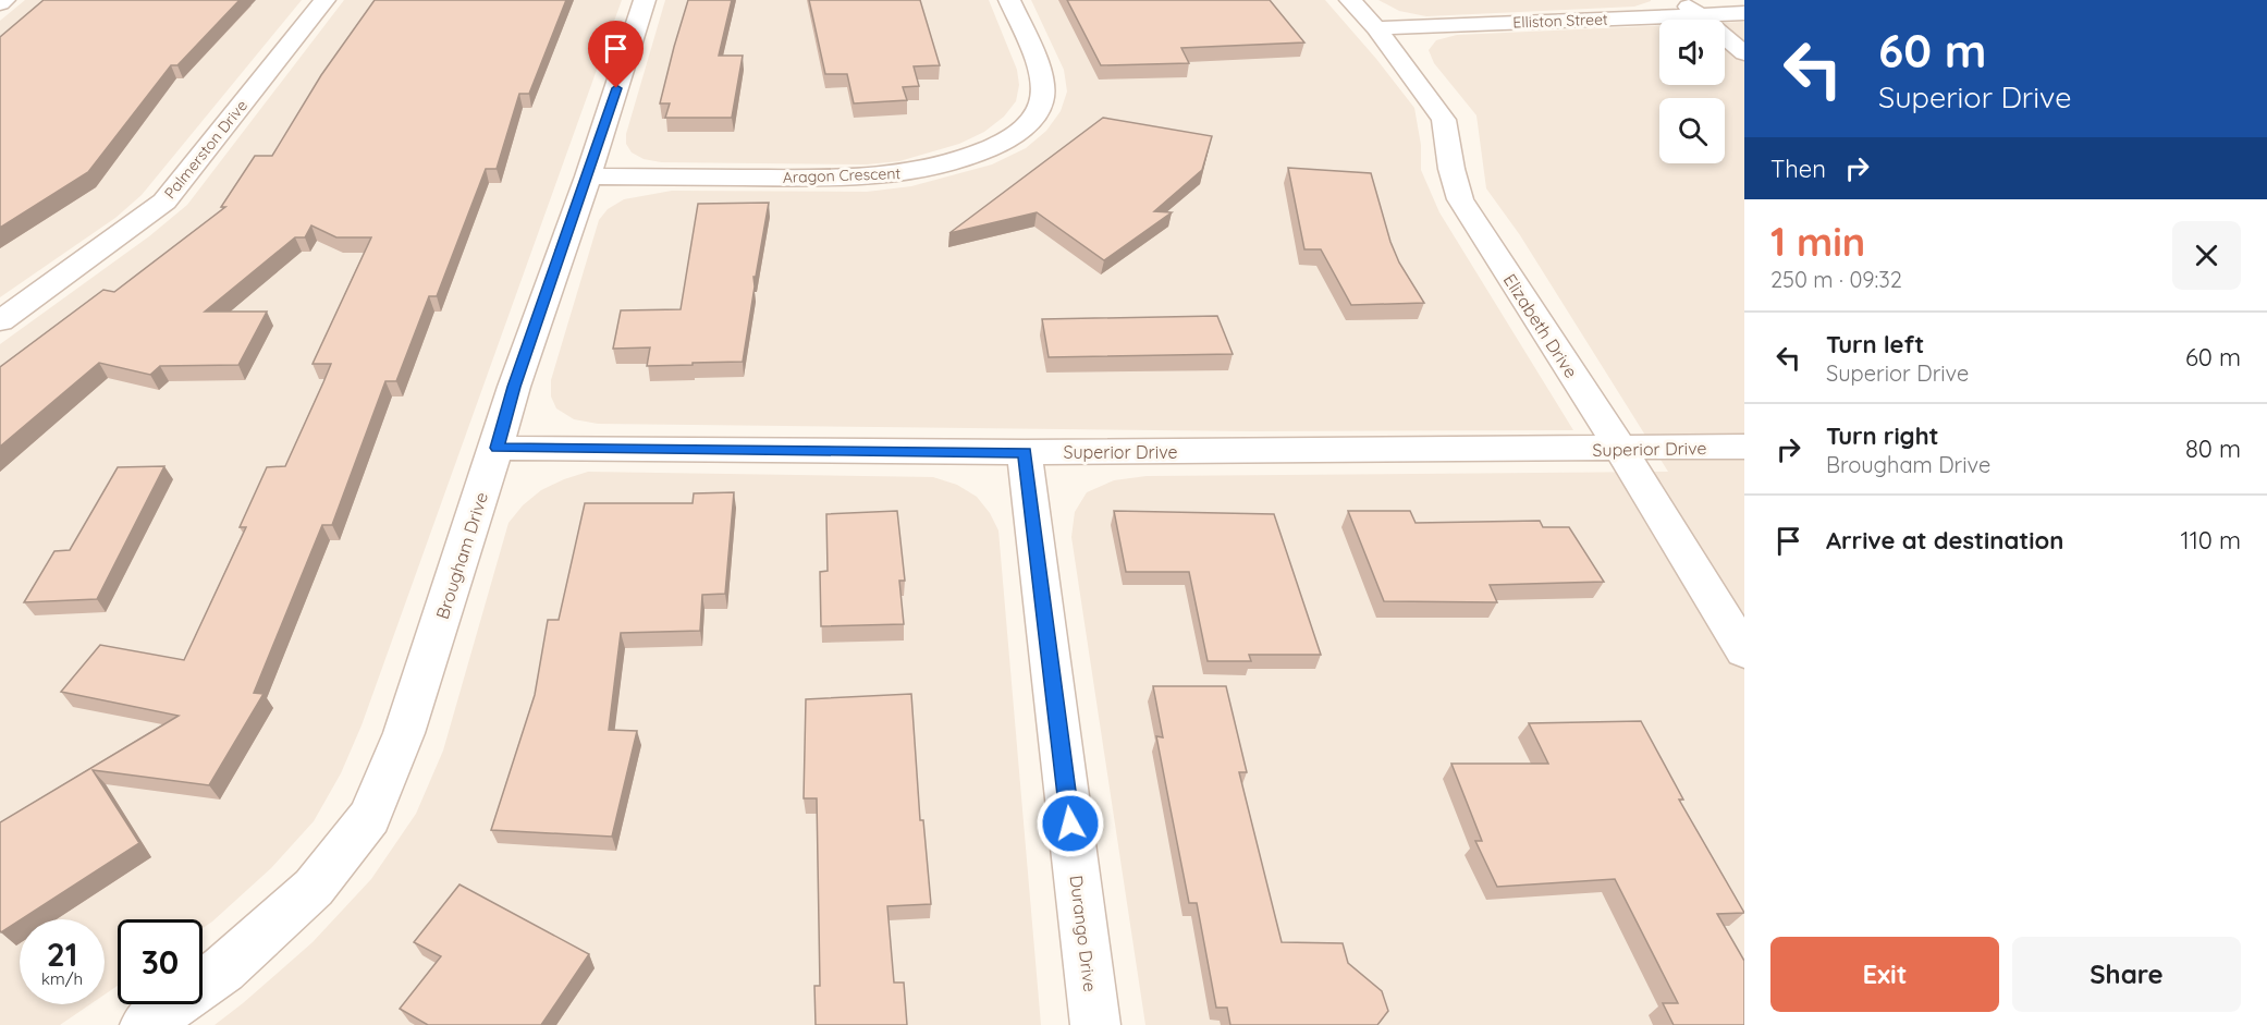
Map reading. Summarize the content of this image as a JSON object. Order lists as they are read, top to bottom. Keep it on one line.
{"streets":{"street":["Elliston Street","Palmerston Drive","Aragon Crescent","Elizabeth Drive","Superior Drive","Brougham Drive","Durango Drive"]},"crossings":[["Elliston Street","Elizabeth Drive"],["Aragon Crescent","Brougham Drive"],["Elizabeth Drive","Superior Drive"],["Superior Drive","Brougham Drive"],["Superior Drive","Durango Drive"]],"page":{"turn":["60 m","Superior Drive"],"then":"Then","heading":["1 min","250 m · 09:32"],"list":[{"name":"Turn left","note":"Superior Drive","value":"60 m"},{"name":"Turn right","note":"Brougham Drive","value":"80 m"},{"name":"Arrive at destination","value":"110 m"}],"speed":"21 km/h","limit":"30","buttons":["Exit","Share"]}}
